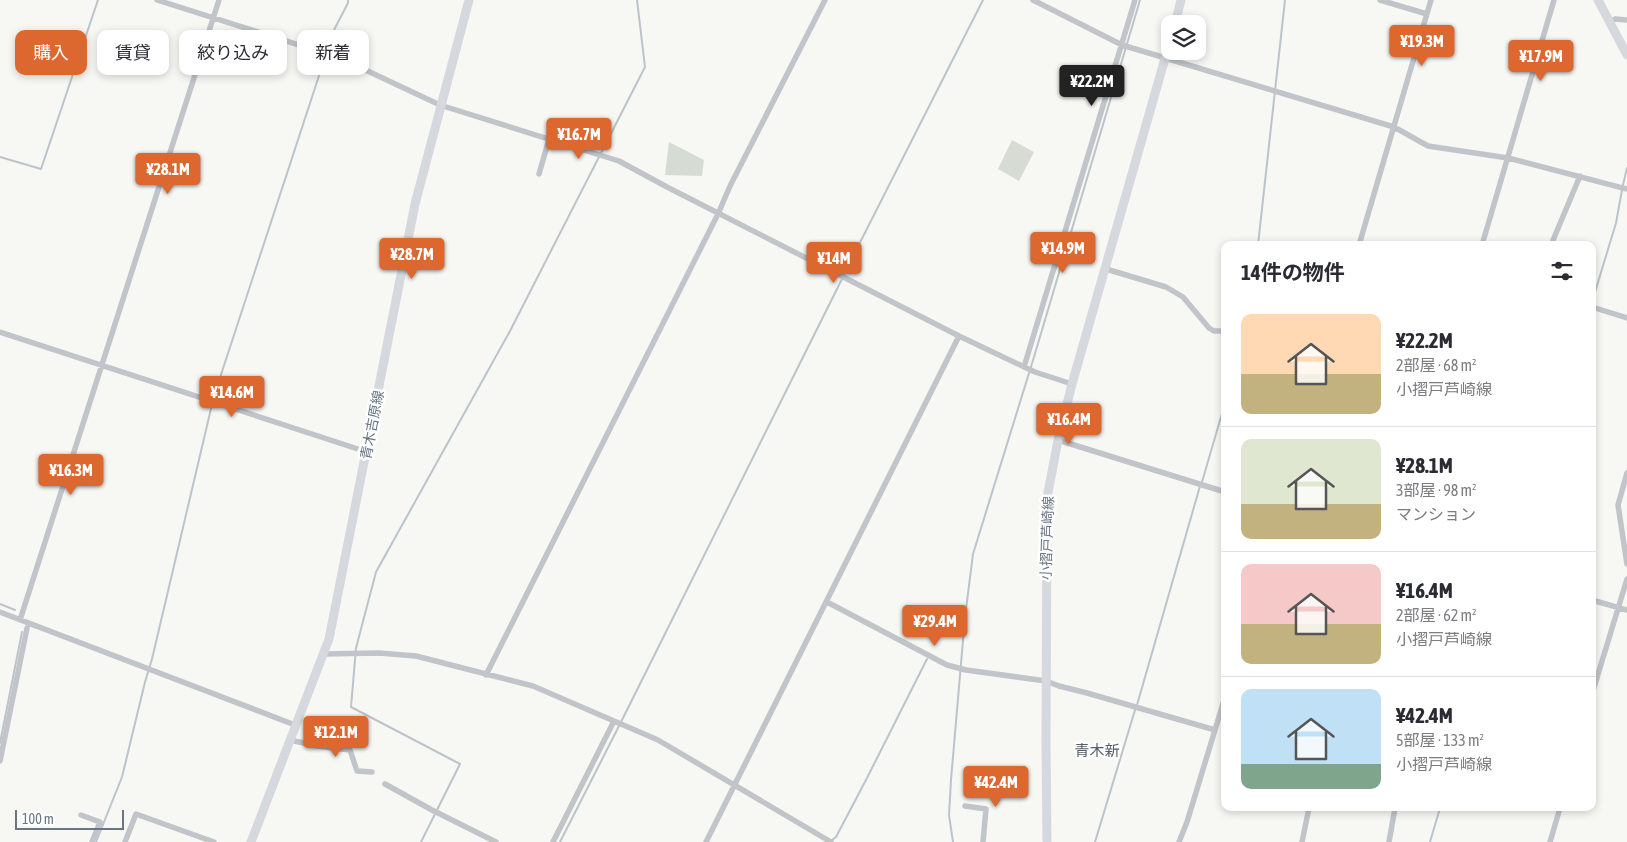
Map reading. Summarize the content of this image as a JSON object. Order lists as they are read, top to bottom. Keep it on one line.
{"streets":{"main road":["青木吉原線","小摺戸芦崎線"]},"districts":["青木新"],"scale_bar":"100 m","page":{"price":["¥19.3M","¥17.9M","¥22.2M","¥16.7M","¥28.1M","¥14.9M","¥28.7M","¥14M","¥14.6M","¥16.4M","¥16.3M","¥29.4M","¥12.1M","¥42.4M"],"chip":["購入","賃貸","絞り込み","新着"],"heading":"14件の物件","list":[{"name":"¥22.2M","note":"2部屋 · 68 m² · 小摺戸芦崎線"},{"name":"¥28.1M","note":"3部屋 · 98 m² · マンション"},{"name":"¥16.4M","note":"2部屋 · 62 m² · 小摺戸芦崎線"},{"name":"¥42.4M","note":"5部屋 · 133 m² · 小摺戸芦崎線"}],"scale":"100 m"}}
